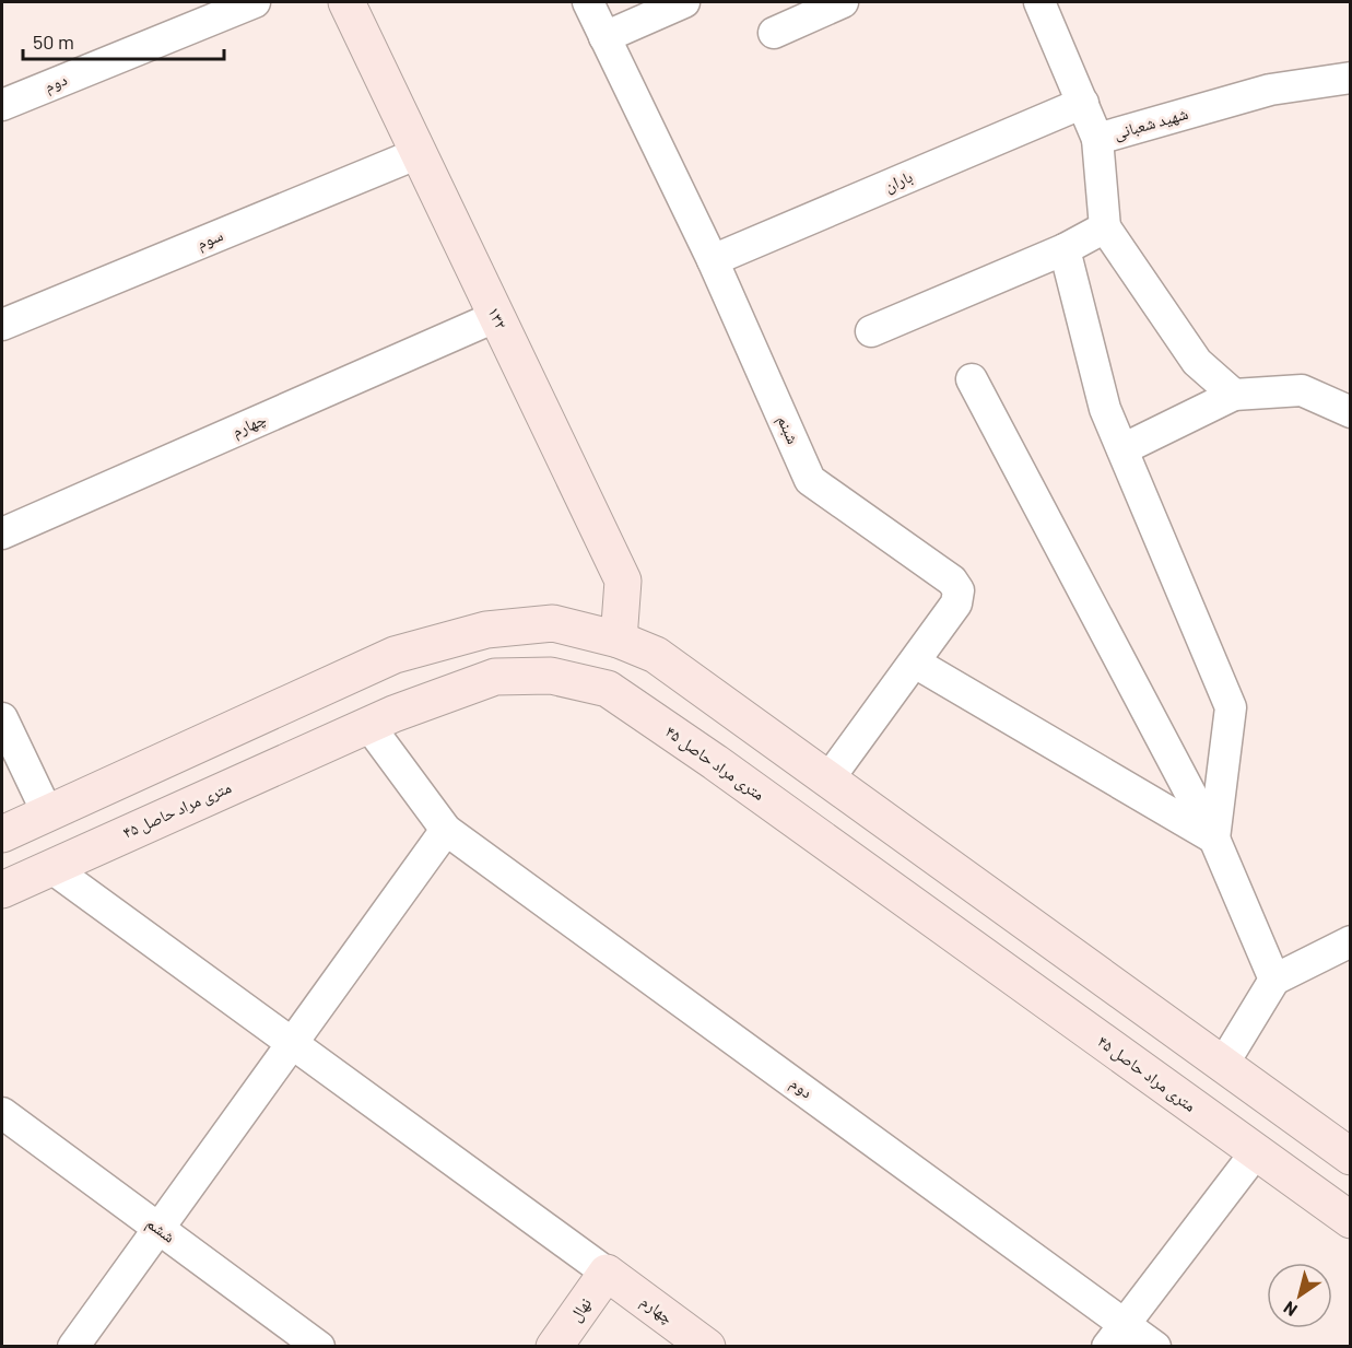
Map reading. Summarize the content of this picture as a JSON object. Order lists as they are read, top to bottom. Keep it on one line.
{"streets":{"street":["دوم","شهید شعبانی","باران","سوم","۱۳۲","چهارم","شبنم","۴۵ متری مراد حاصل","ششم","نهال"]},"crossings":[["دوم","۴۵ متری مراد حاصل"],["شهید شعبانی","باران"],["باران","شبنم"],["سوم","۱۳۲"],["۱۳۲","چهارم"],["چهارم","نهال"]],"scale_bar":"50 m","north":"bottom left"}
